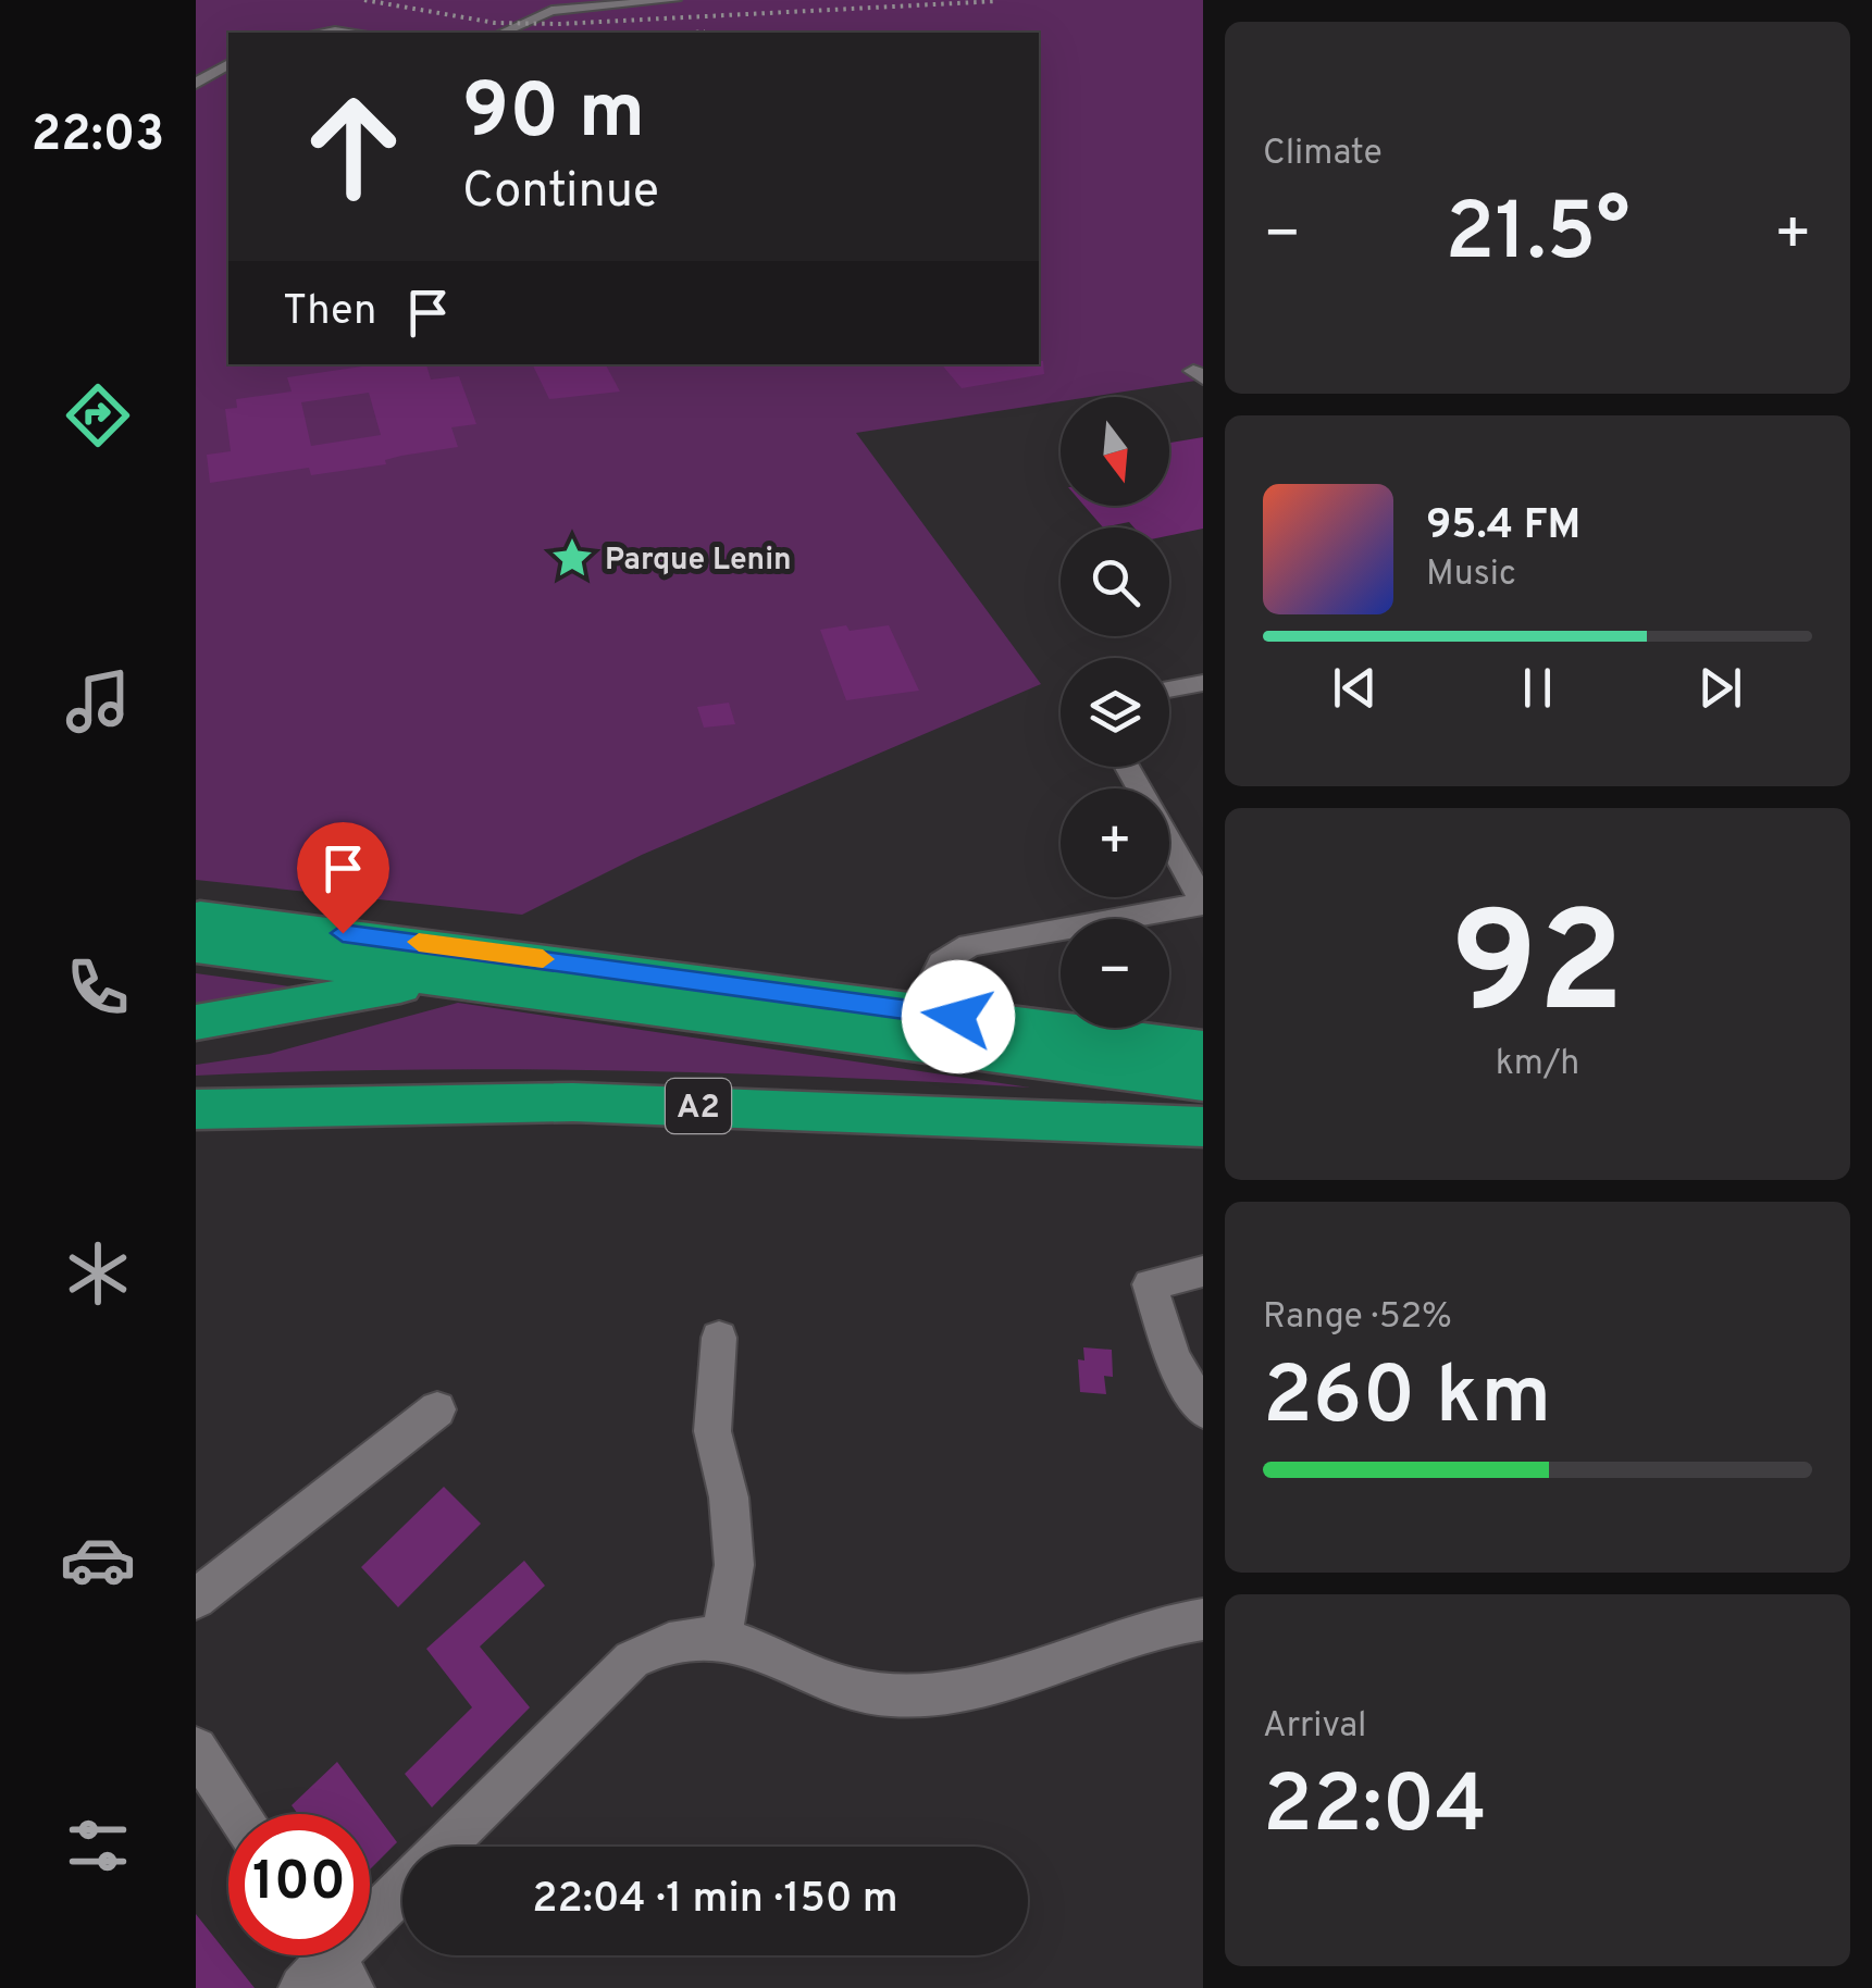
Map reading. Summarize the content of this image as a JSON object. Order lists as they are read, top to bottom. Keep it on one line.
{"streets":{"highway":["A2"]},"places":{"place":["Parque Lenin"]},"north":"bottom","page":{"tabs":"22:03","tile":["Climate",["92","km/h"],["Range · 52%","260 km"],["Arrival","22:04"]],"turn":["90 m","Continue"],"heat":["−","21.5°","+"],"then":"Then","map_buttons":["+","−"],"song":["95.4 FM","Music"],"limit":"100","trip":"22:04 · 1 min · 150 m"}}
